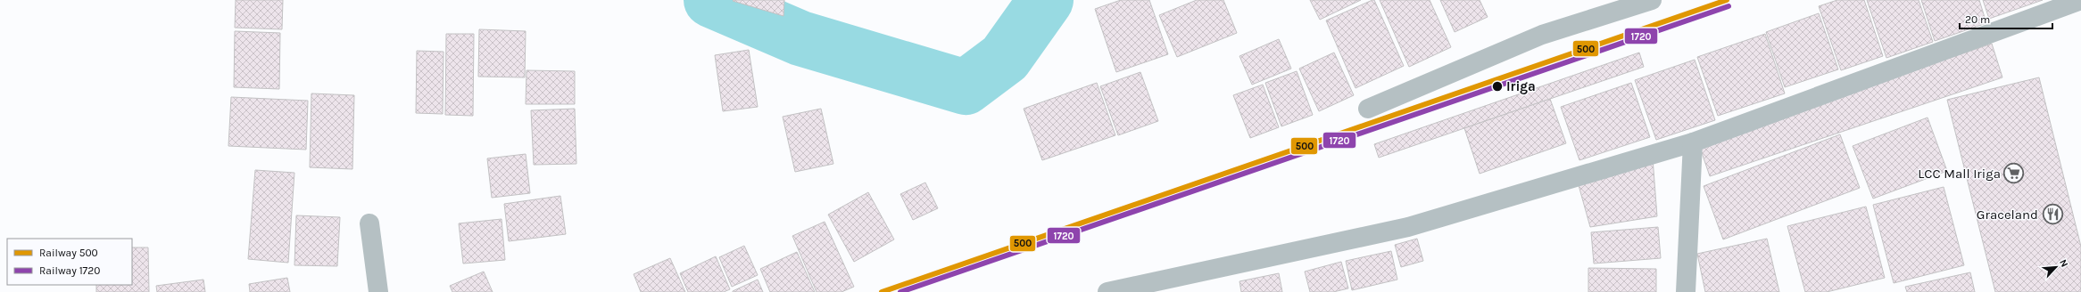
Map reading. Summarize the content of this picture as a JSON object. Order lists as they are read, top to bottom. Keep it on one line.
{"places":{"other":["Iriga"],"supermarket":["LCC Mall Iriga"],"restaurant":["Graceland"]},"lines":["rail line 500","rail line 1720"],"legend":["Railway 500","Railway 1720"],"scale_bar":"20 m","north":"top right"}
